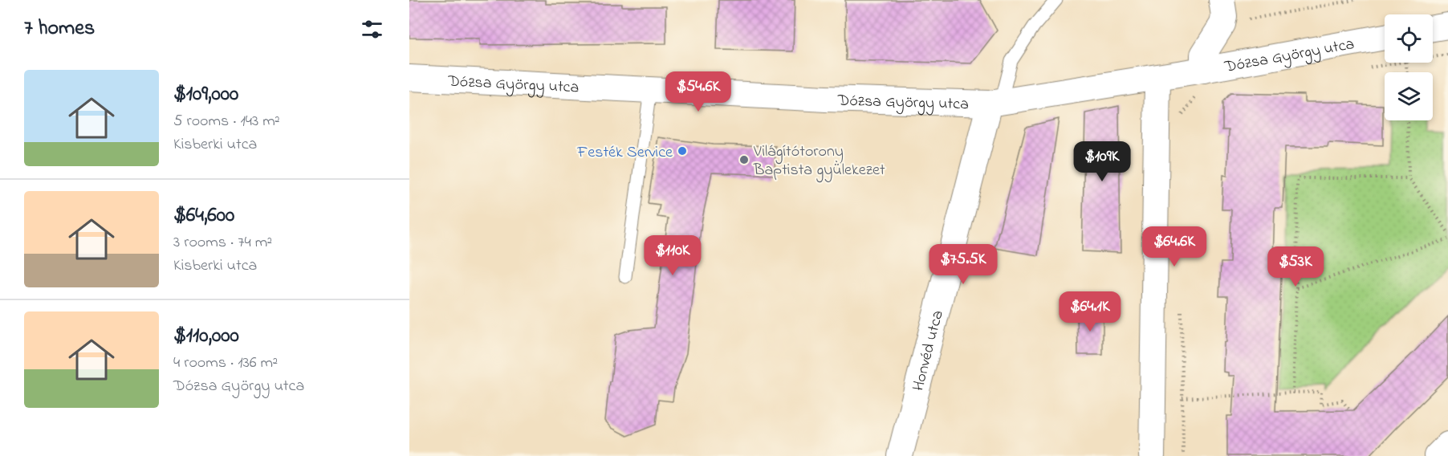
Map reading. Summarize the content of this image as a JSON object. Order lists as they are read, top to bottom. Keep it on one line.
{"streets":{"street":["Dózsa György utca","Honvéd utca"]},"crossings":[["Dózsa György utca","Honvéd utca"]],"places":["Festék Service","Világítótorony Baptista gyülekezet"],"page":{"heading":"7 homes","list":[{"name":"$109,000","note":"5 rooms · 143 m² · Kisberki utca"},{"name":"$64,600","note":"3 rooms · 74 m² · Kisberki utca"},{"name":"$110,000","note":"4 rooms · 136 m² · Dózsa György utca"}],"price":["$54.6K","$109K","$64.6K","$110K","$75.5K","$53K","$64.1K"]}}
